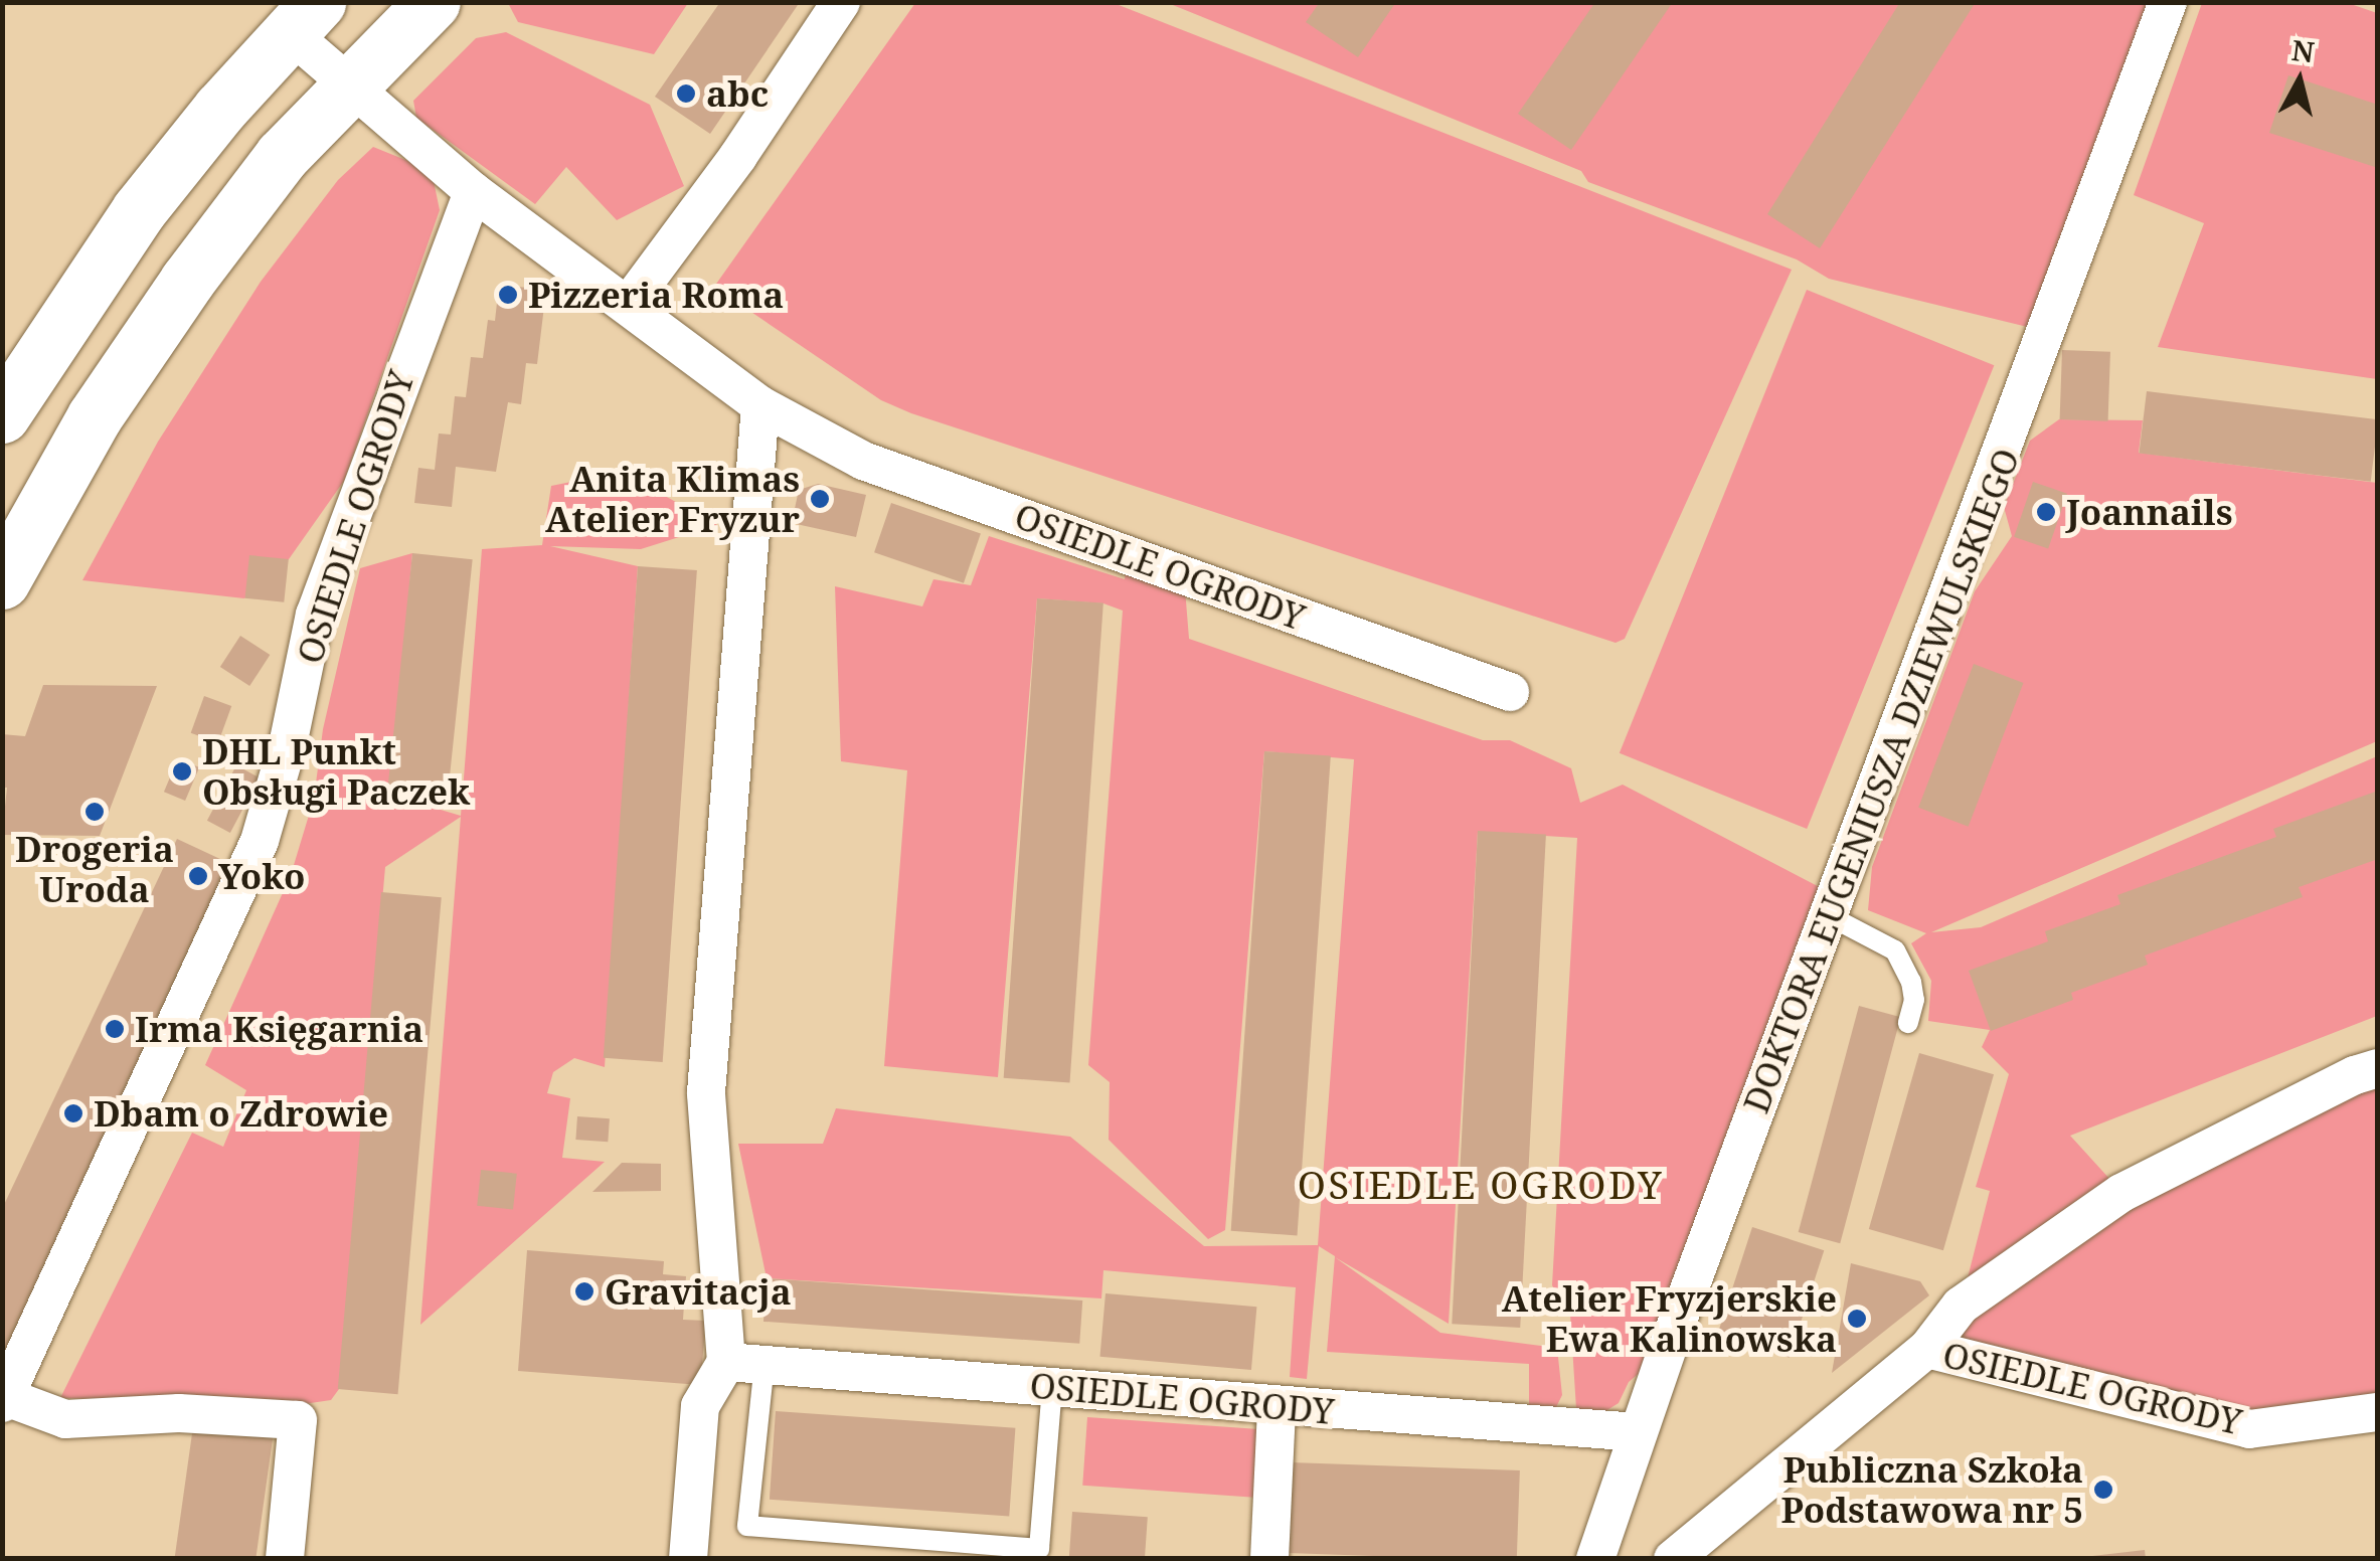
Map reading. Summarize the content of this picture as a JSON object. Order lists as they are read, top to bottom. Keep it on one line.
{"streets":{"street":["OSIEDLE OGRODY","DOKTORA EUGENIUSZA DZIEWULSKIEGO"]},"crossings":[["OSIEDLE OGRODY","DOKTORA EUGENIUSZA DZIEWULSKIEGO"]],"districts":["OSIEDLE OGRODY"],"places":["abc","Pizzeria Roma","Anita Klimas Atelier Fryzur","Joannails","DHL Punkt Obsługi Paczek","Drogeria Uroda","Yoko","Irma Księgarnia","Dbam o Zdrowie","Gravitacja","Atelier Fryzjerskie Ewa Kalinowska","Publiczna Szkoła Podstawowa nr 5"],"north":"top"}
